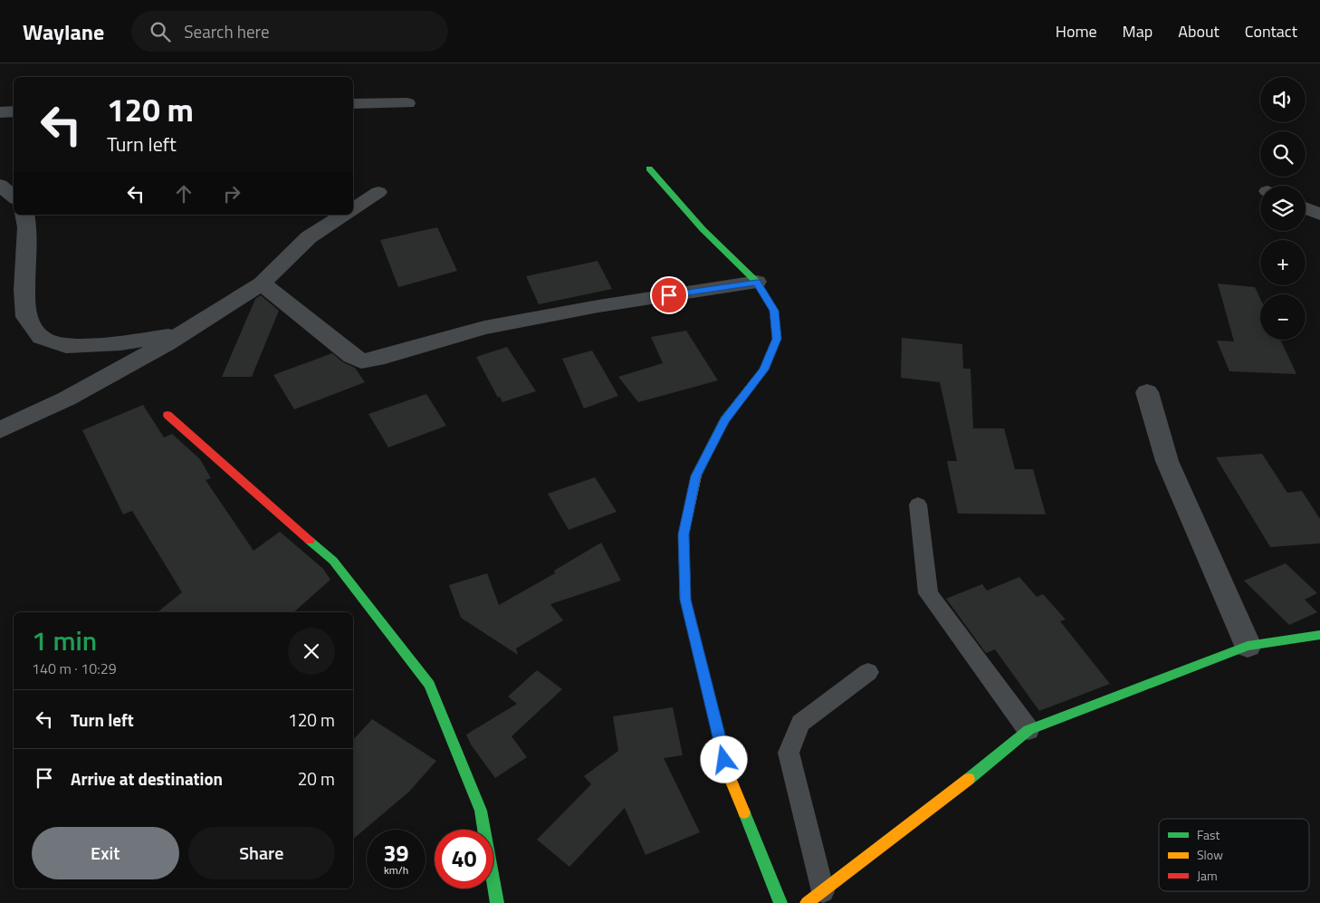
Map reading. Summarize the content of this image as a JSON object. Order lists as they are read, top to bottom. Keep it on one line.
{"legend":["Fast","Slow","Jam"],"page":{"header":"Waylane","search":"Search here","nav":["Home","Map","About","Contact"],"map_buttons":["+","−"],"turn":["120 m","Turn left"],"heading":["1 min","140 m · 10:29"],"list":[{"name":"Turn left","value":"120 m"},{"name":"Arrive at destination","value":"20 m"}],"buttons":["Exit","Share"],"speed":"39 km/h","limit":"40"}}
